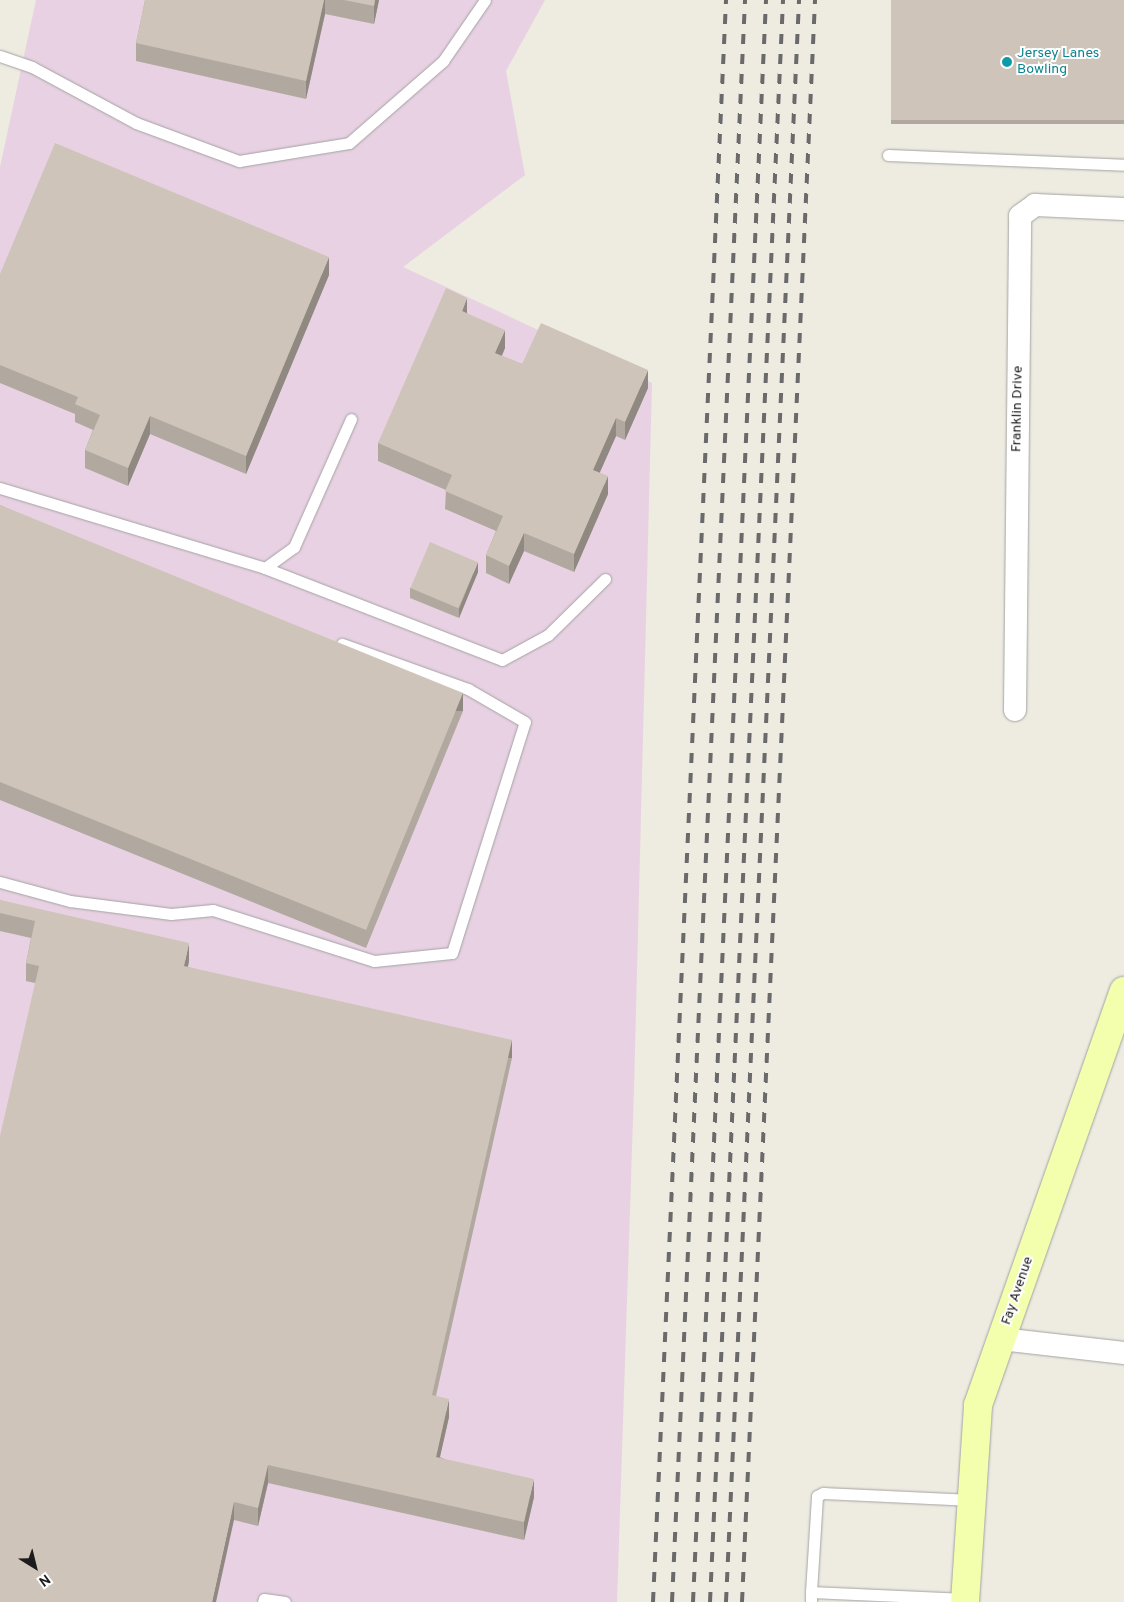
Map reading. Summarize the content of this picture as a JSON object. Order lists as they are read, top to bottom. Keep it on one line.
{"streets":{"street":["Franklin Drive","Fay Avenue"]},"places":["Jersey Lanes Bowling"],"north":"bottom right"}
